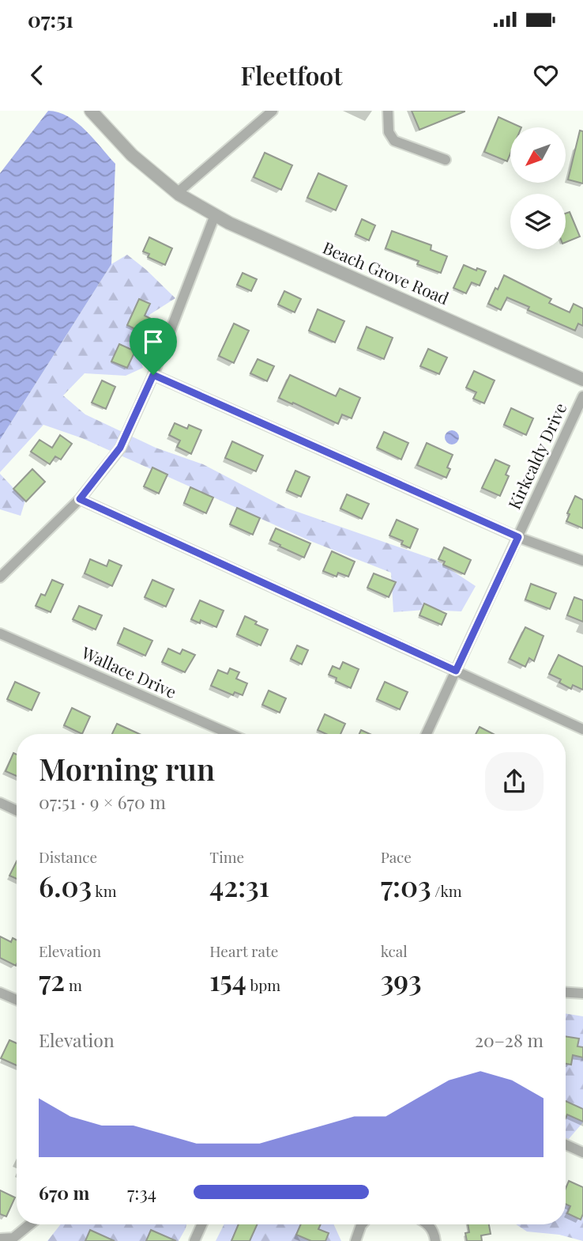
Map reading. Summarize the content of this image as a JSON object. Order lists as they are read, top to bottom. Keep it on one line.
{"streets":{"street":["Beach Grove Road","Kirkcaldy Drive","Wallace Drive"]},"north":"bottom left","page":{"status":"07:51","header":"Fleetfoot","heading":["Morning run","07:51 · 9 × 670 m"],"stats":[["Distance","6.03 km"],["Time","42:31"],["Pace","7:03 /km"],["Elevation","72 m"],["Heart rate","154 bpm"],["kcal","393"]],"chart":["Elevation","20–28 m"],"list":[{"name":"670 m","note":"7:34"}]}}
